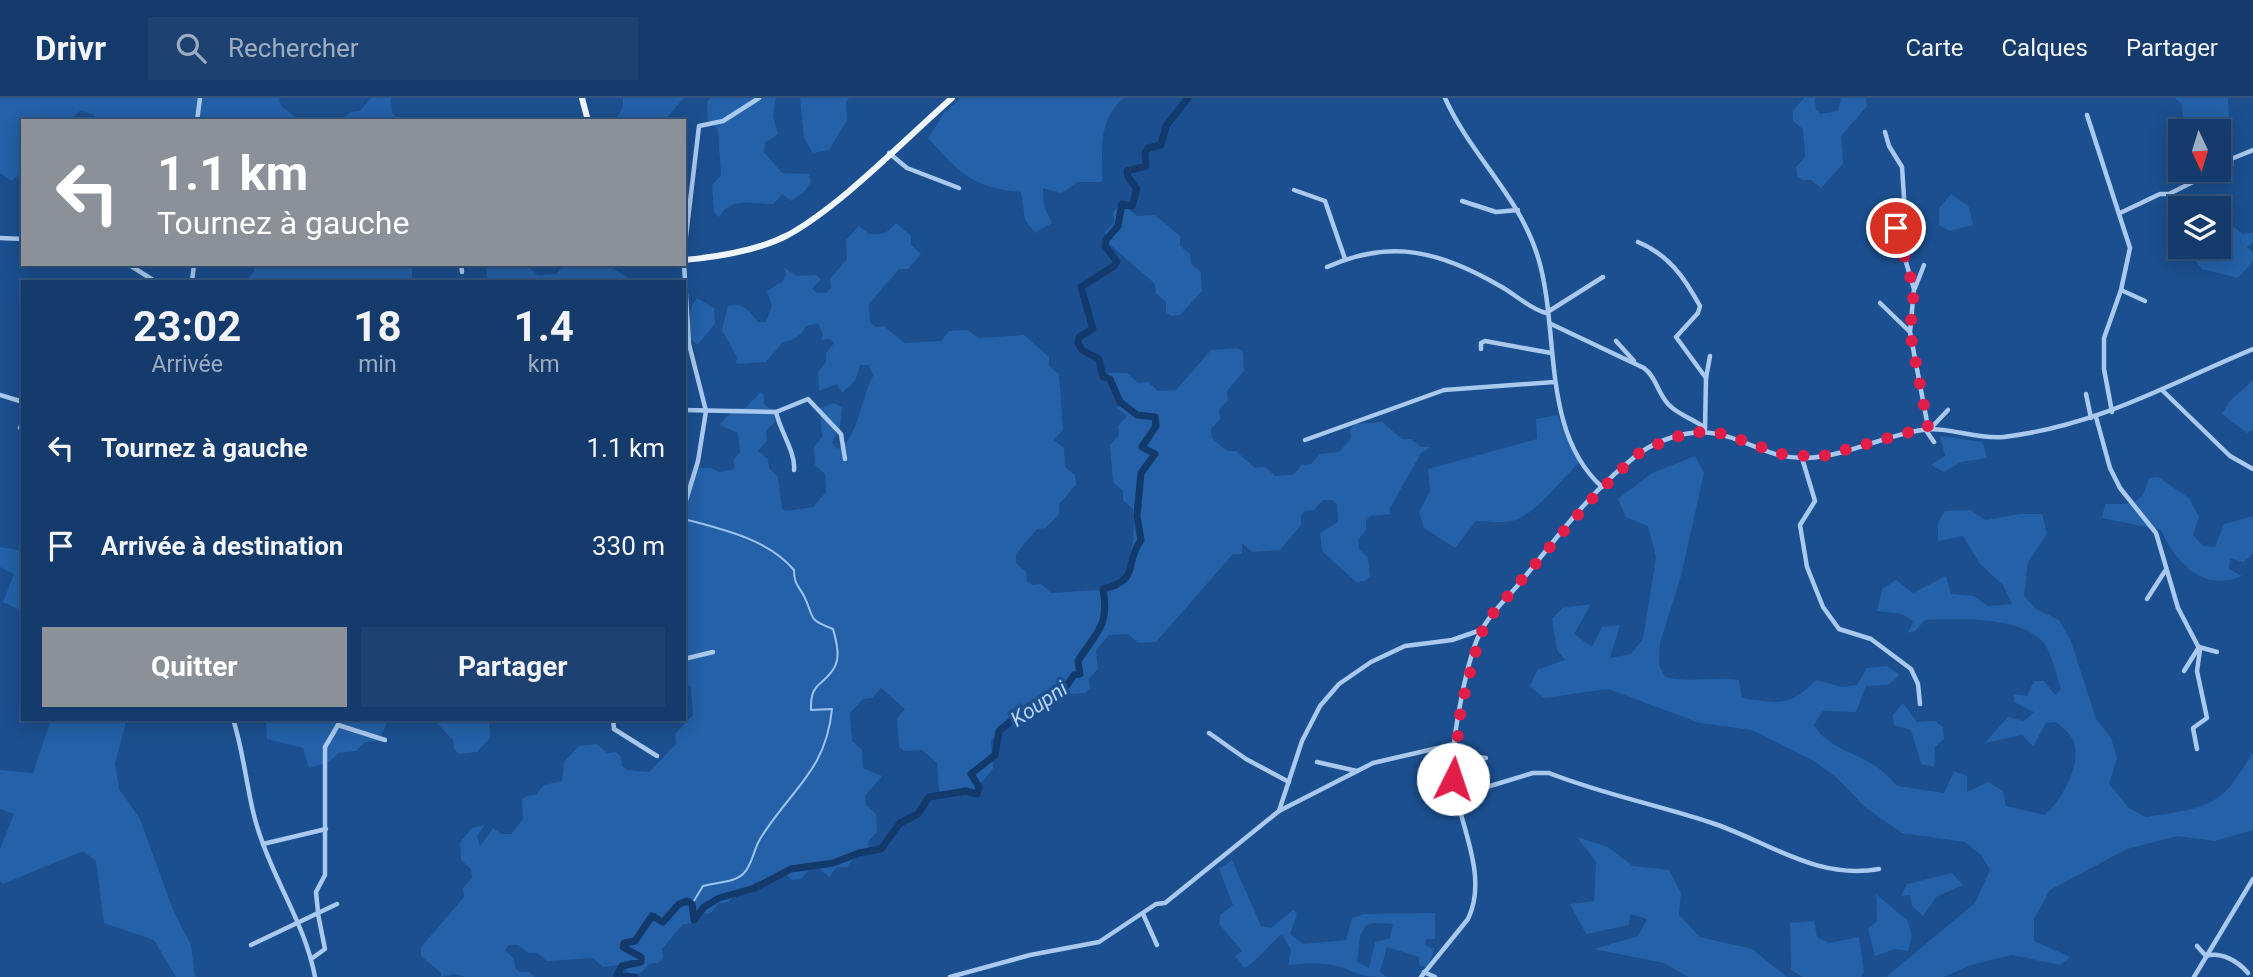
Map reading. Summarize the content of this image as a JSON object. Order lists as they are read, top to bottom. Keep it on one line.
{"water":["Koupni"],"north":"bottom","page":{"header":"Drivr","search":"Rechercher","nav":["Carte","Calques","Partager"],"turn":["1.1 km","Tournez à gauche"],"eta":["23:02","Arrivée","18","min","1.4","km"],"list":[{"name":"Tournez à gauche","value":"1.1 km"},{"name":"Arrivée à destination","value":"330 m"}],"buttons":["Quitter","Partager"]}}
